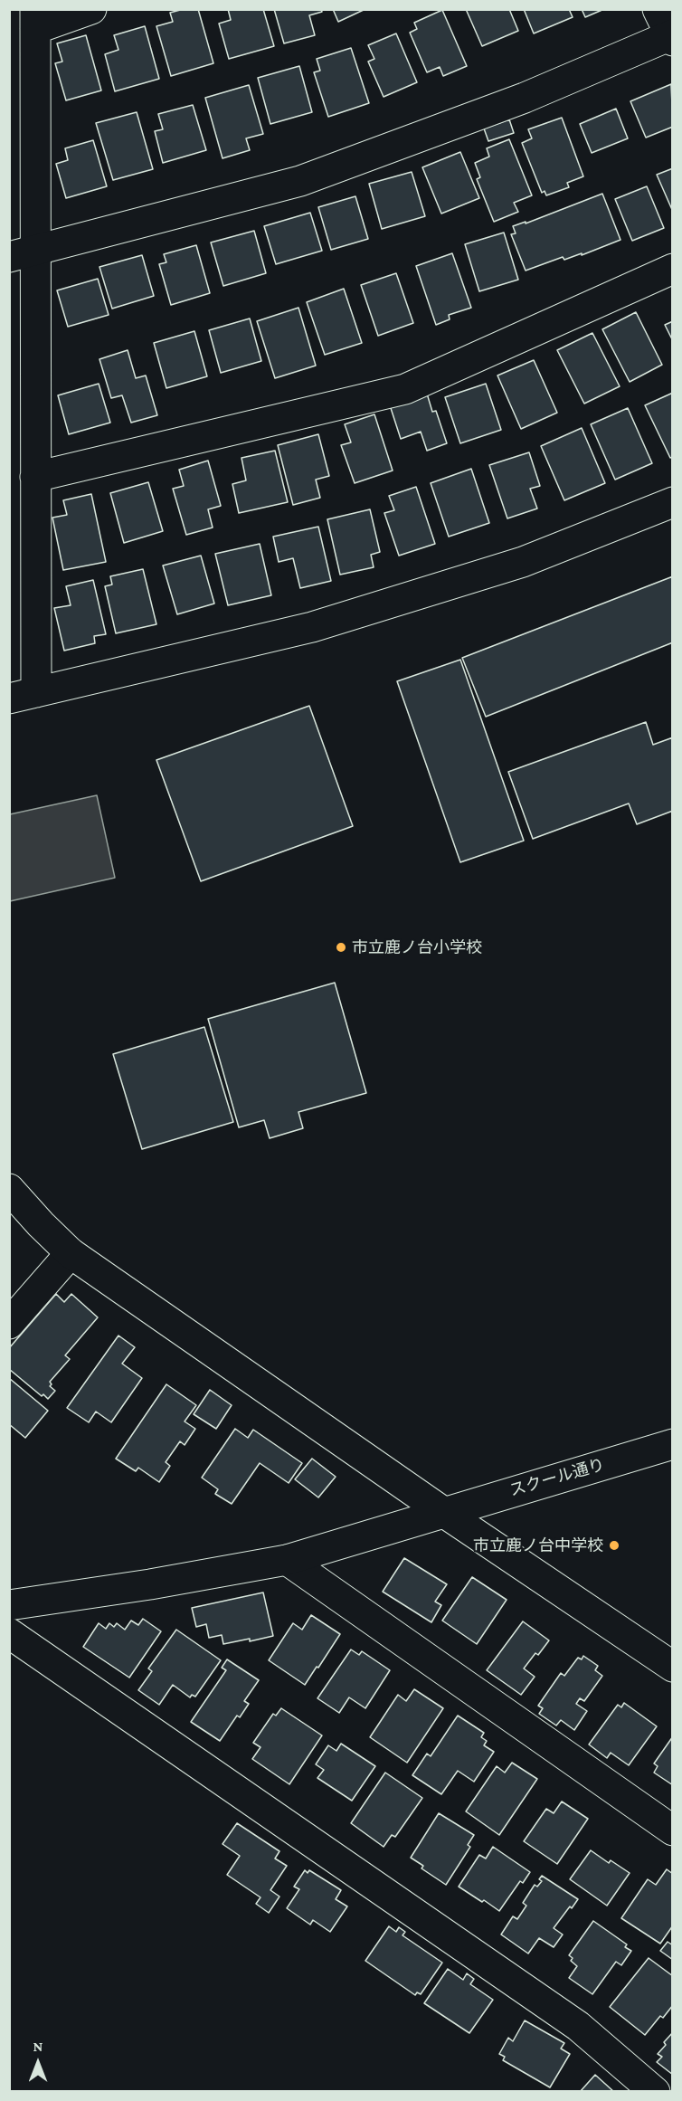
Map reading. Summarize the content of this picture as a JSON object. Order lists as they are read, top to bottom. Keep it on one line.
{"streets":{"street":["スクール通り"]},"places":["市立鹿ノ台小学校","市立鹿ノ台中学校"],"north":"top"}
